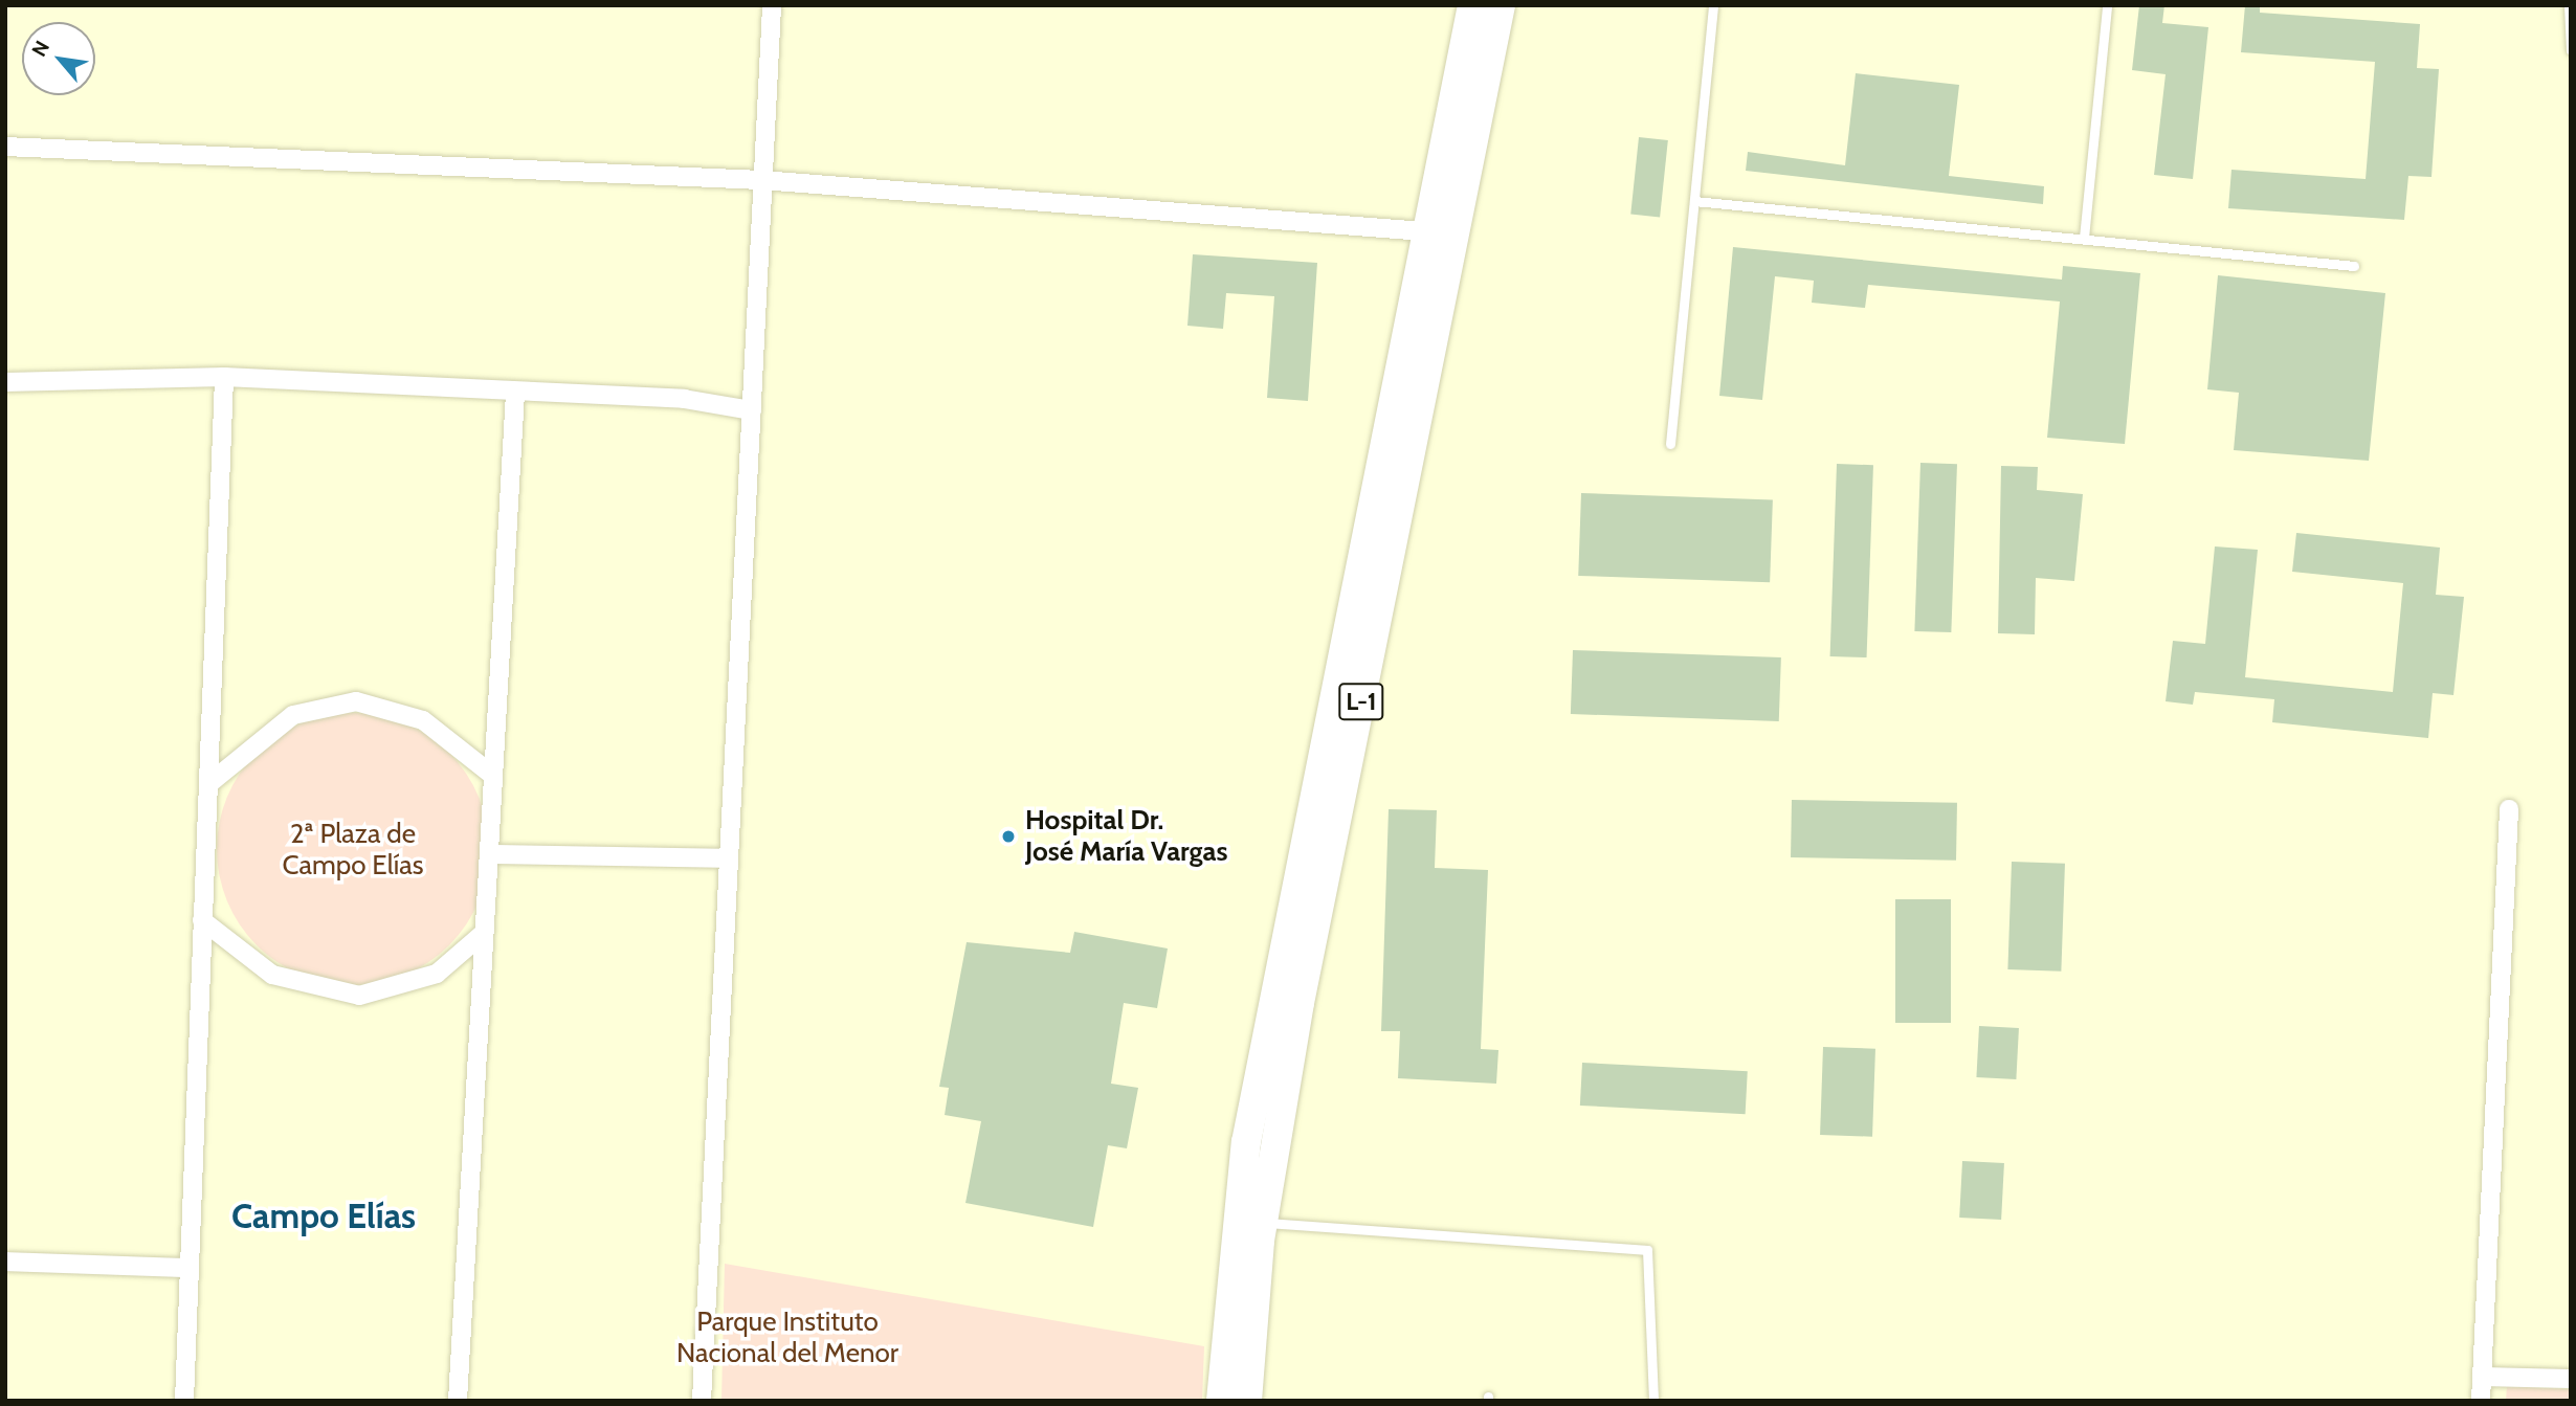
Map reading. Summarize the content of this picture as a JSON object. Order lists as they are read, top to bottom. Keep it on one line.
{"streets":{"main road":["L-1"]},"districts":["Campo Elías"],"parks":["2ª Plaza de Campo Elías","Parque Instituto Nacional del Menor"],"places":["Hospital Dr. José María Vargas"],"north":"top left"}
